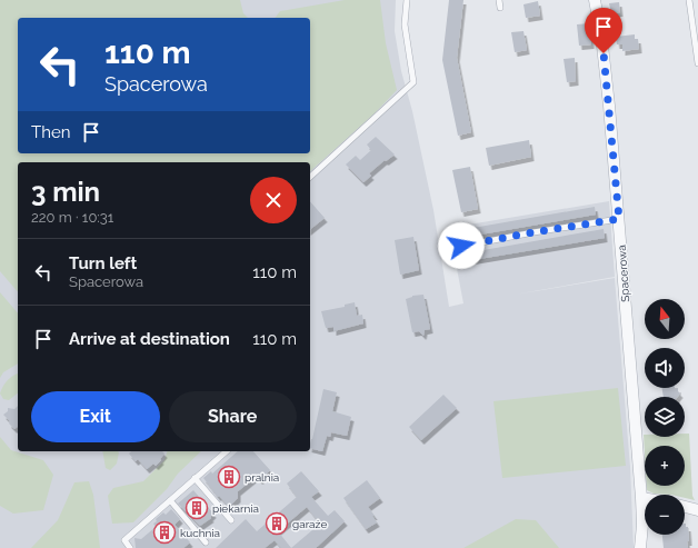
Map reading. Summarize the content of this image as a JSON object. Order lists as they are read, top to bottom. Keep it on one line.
{"streets":{"street":["Spacerowa"]},"places":{"building":["pralnia","piekarnia","garaże","kuchnia"]},"north":"top","page":{"turn":["110 m","Spacerowa"],"then":"Then","heading":["3 min","220 m · 10:31"],"list":[{"name":"Turn left","note":"Spacerowa","value":"110 m"},{"name":"Arrive at destination","value":"110 m"}],"map_buttons":["+","−"],"buttons":["Exit","Share"]}}
